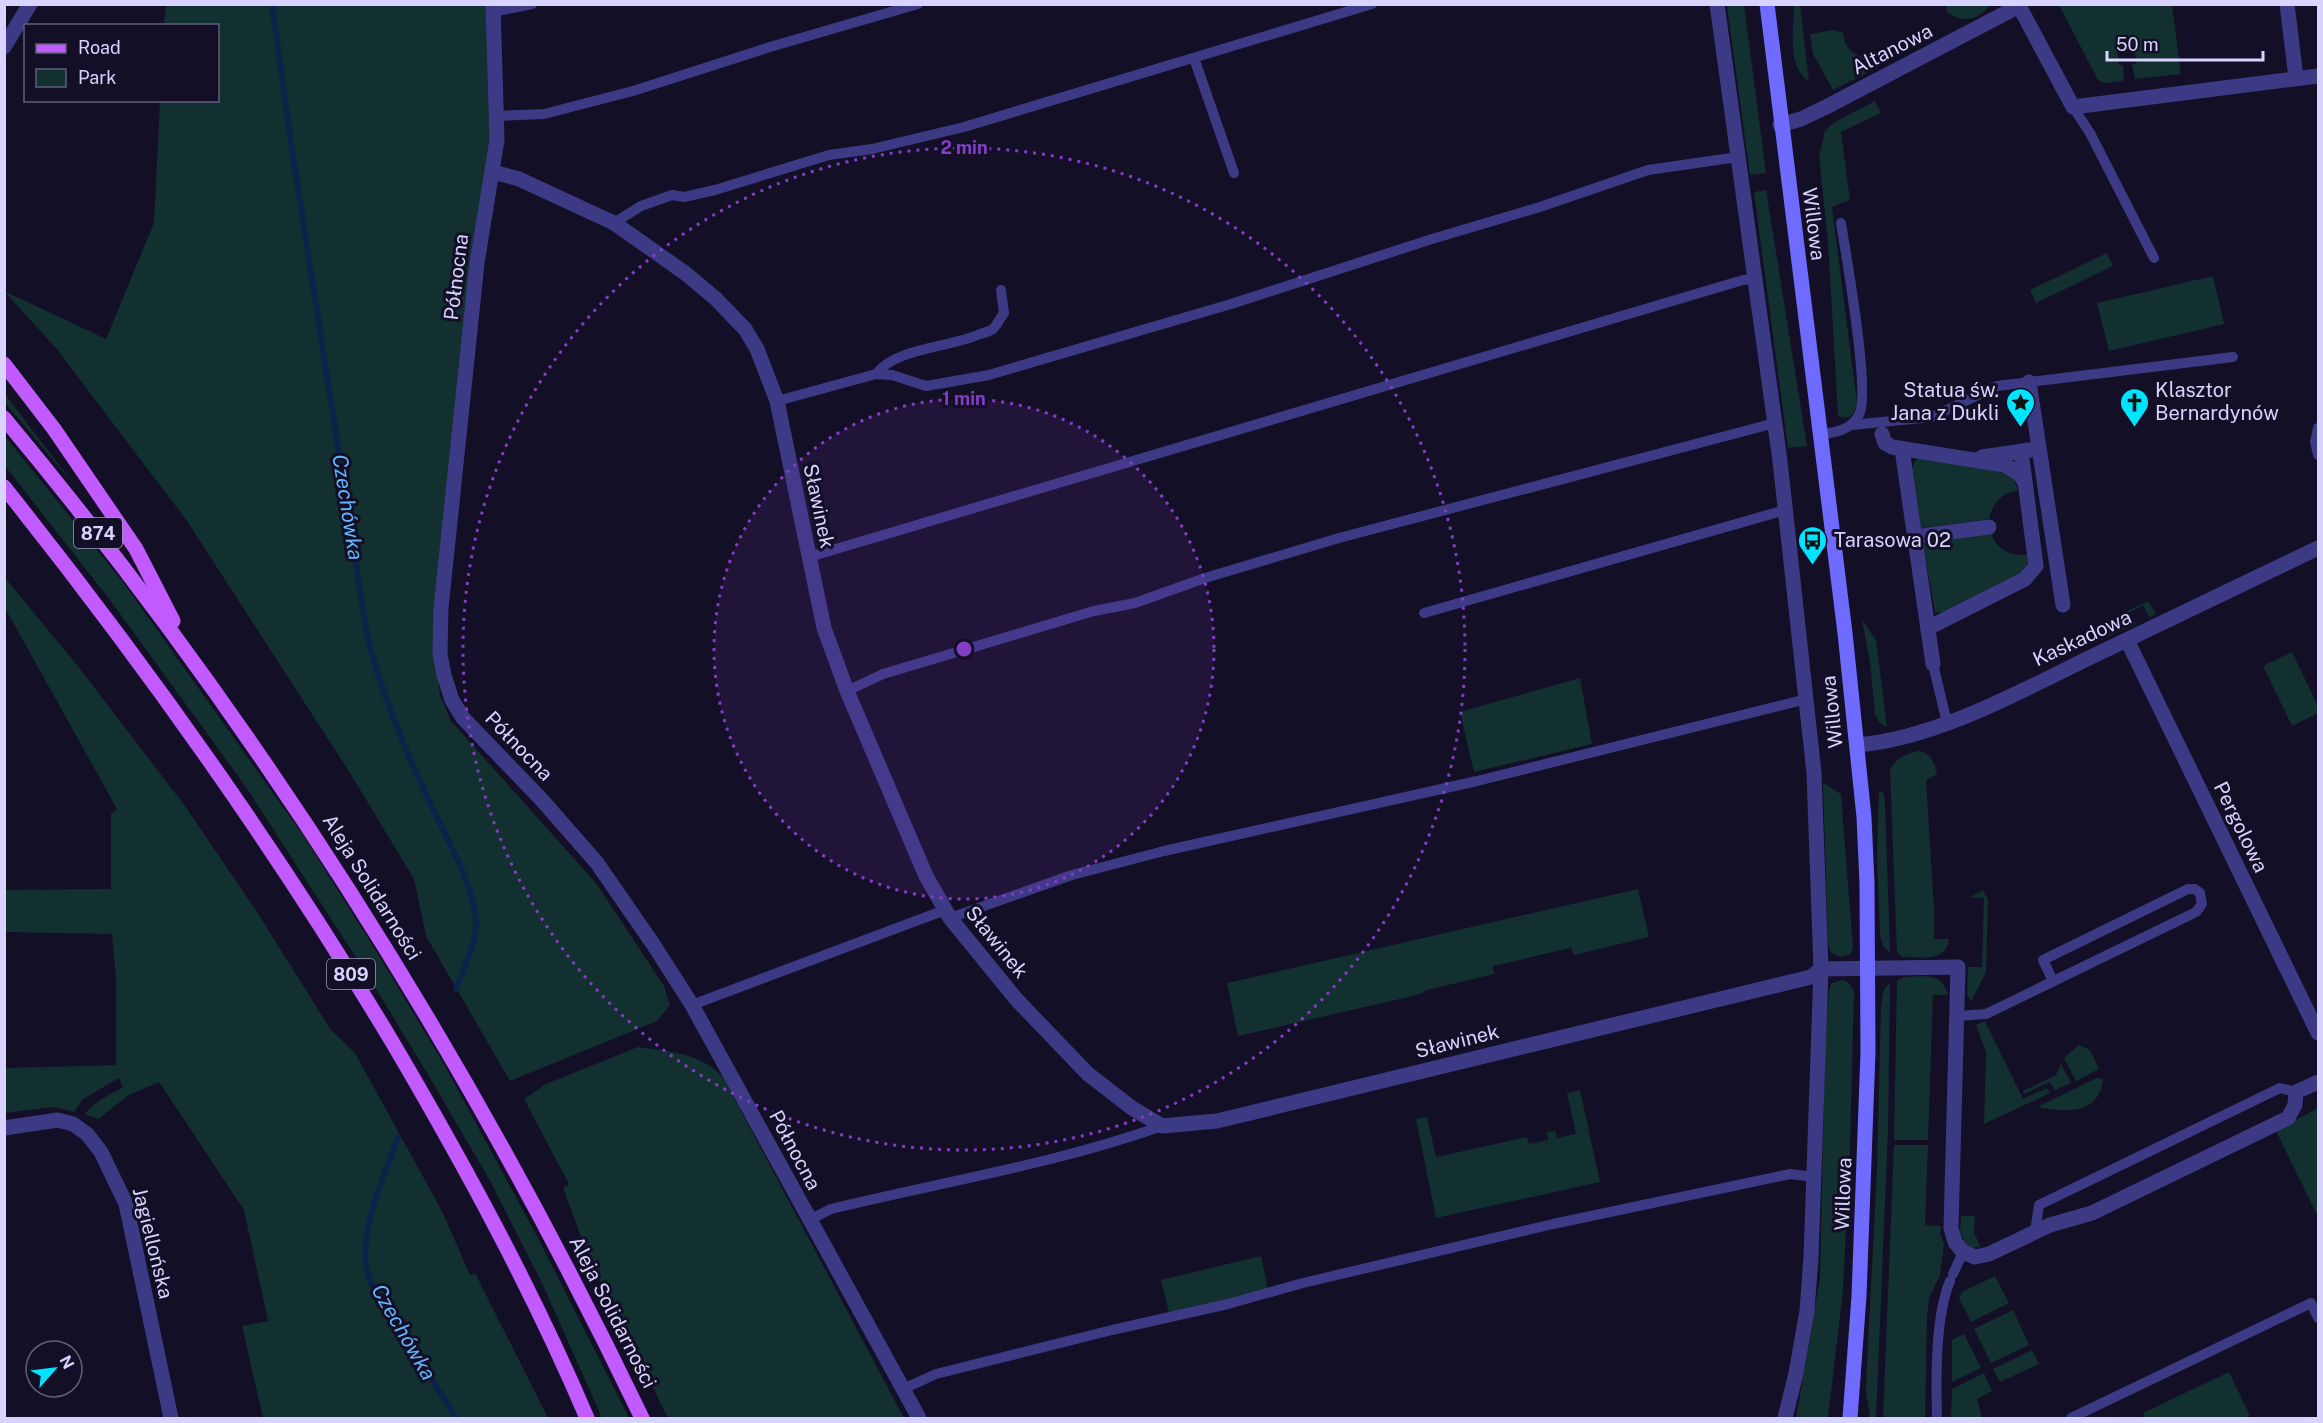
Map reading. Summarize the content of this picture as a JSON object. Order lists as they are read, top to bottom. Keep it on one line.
{"streets":{"main road":["874","Aleja Solidarności","809"],"street":["Altanowa","Willowa","Północna","Sławinek","Kaskadowa","Pergolowa","Jagiellońska"]},"crossings":[["Altanowa","Willowa"],["Willowa","Sławinek"],["Willowa","Kaskadowa"],["Północna","Sławinek"],["Kaskadowa","Pergolowa"]],"water":["Czechówka"],"places":{"place":["Statua św. Jana z Dukli"],"church":["Klasztor Bernardynów"],"bus stop":["Tarasowa 02"]},"legend":["Road","Park"],"scale_bar":"50 m","north":"top right","rings":["2 min","1 min"]}
